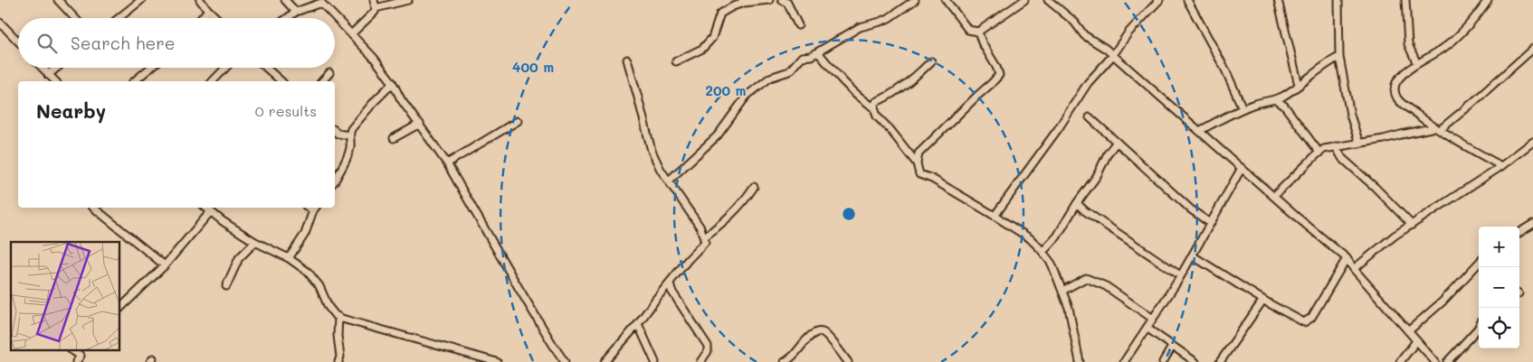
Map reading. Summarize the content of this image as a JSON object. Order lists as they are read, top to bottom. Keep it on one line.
{"page":{"search":"Search here","heading":["Nearby","0 results"],"map_buttons":["+","−"]},"rings":["400 m","200 m"]}
